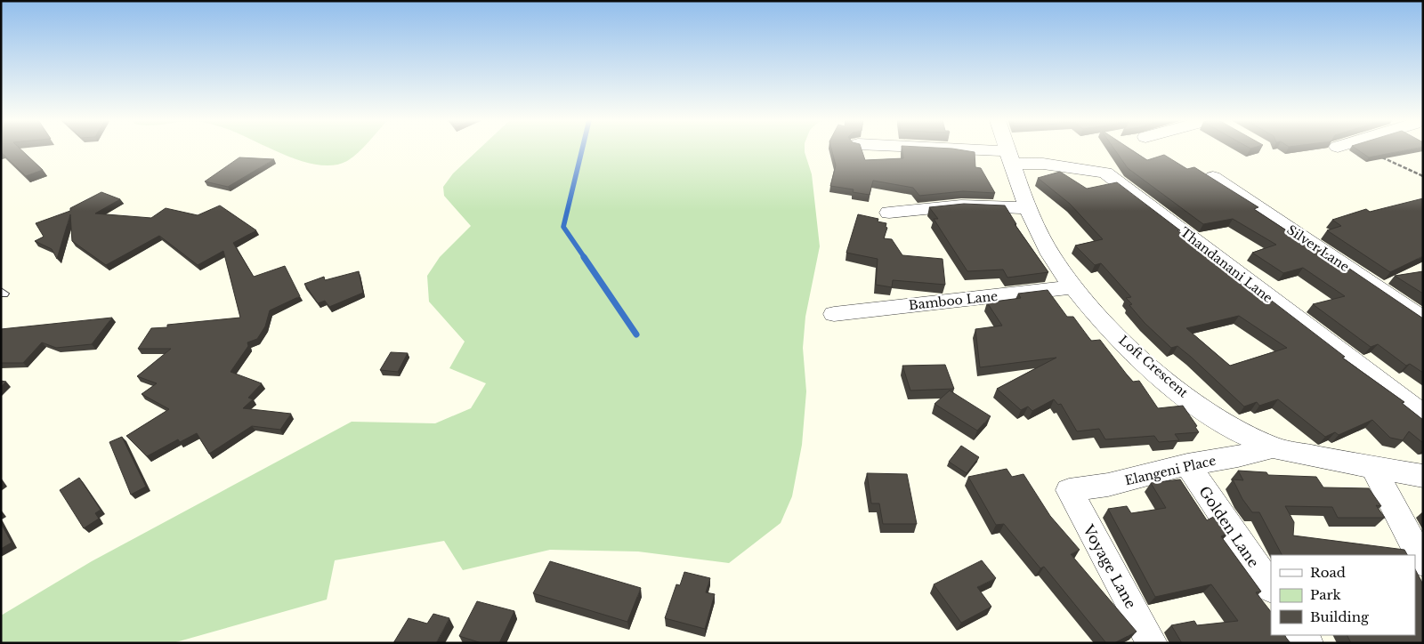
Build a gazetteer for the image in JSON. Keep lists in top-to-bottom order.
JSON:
{
  "streets": {
    "street": [
      "Silver Lane",
      "Thandanani Lane",
      "Bamboo Lane",
      "Loft Crescent",
      "Elangeni Place",
      "Golden Lane",
      "Voyage Lane"
    ]
  },
  "crossings": [
    ["Thandanani Lane", "Loft Crescent"],
    ["Bamboo Lane", "Loft Crescent"],
    ["Loft Crescent", "Elangeni Place"],
    ["Elangeni Place", "Golden Lane"],
    ["Elangeni Place", "Voyage Lane"]
  ],
  "legend": ["Road", "Park", "Building"]
}
